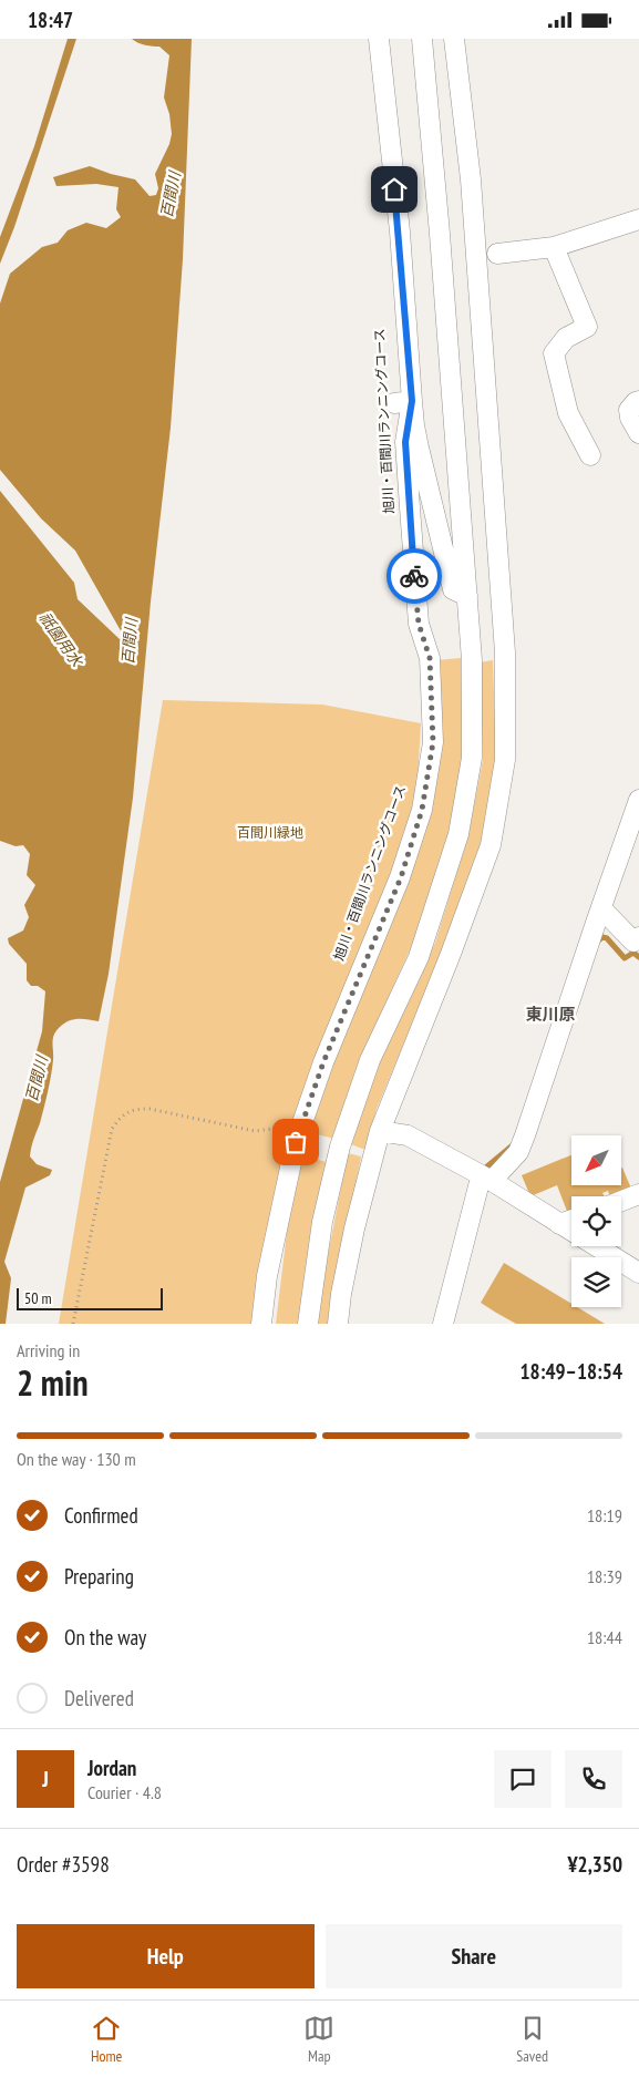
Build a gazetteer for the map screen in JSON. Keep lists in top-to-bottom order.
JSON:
{
  "districts": ["東川原"],
  "water": ["百間川", "祇園用水"],
  "parks": ["百間川緑地"],
  "scale_bar": "50 m",
  "north": "bottom left",
  "page": {
    "status": "18:47",
    "scale": "50 m",
    "heading": ["2 min", "Arriving in", "18:49–18:54"],
    "panel": [
      "Jordan",
      "Courier · 4.8",
      "Order #3598",
      "¥2,350"
    ],
    "bar": "On the way · 130 m",
    "list": [
      ["Confirmed", "18:19"],
      ["Preparing", "18:39"],
      ["On the way", "18:44"],
      "Delivered"
    ],
    "round": "J",
    "buttons": ["Help", "Share"],
    "tabs": ["Home", "Map", "Saved"]
  }
}
